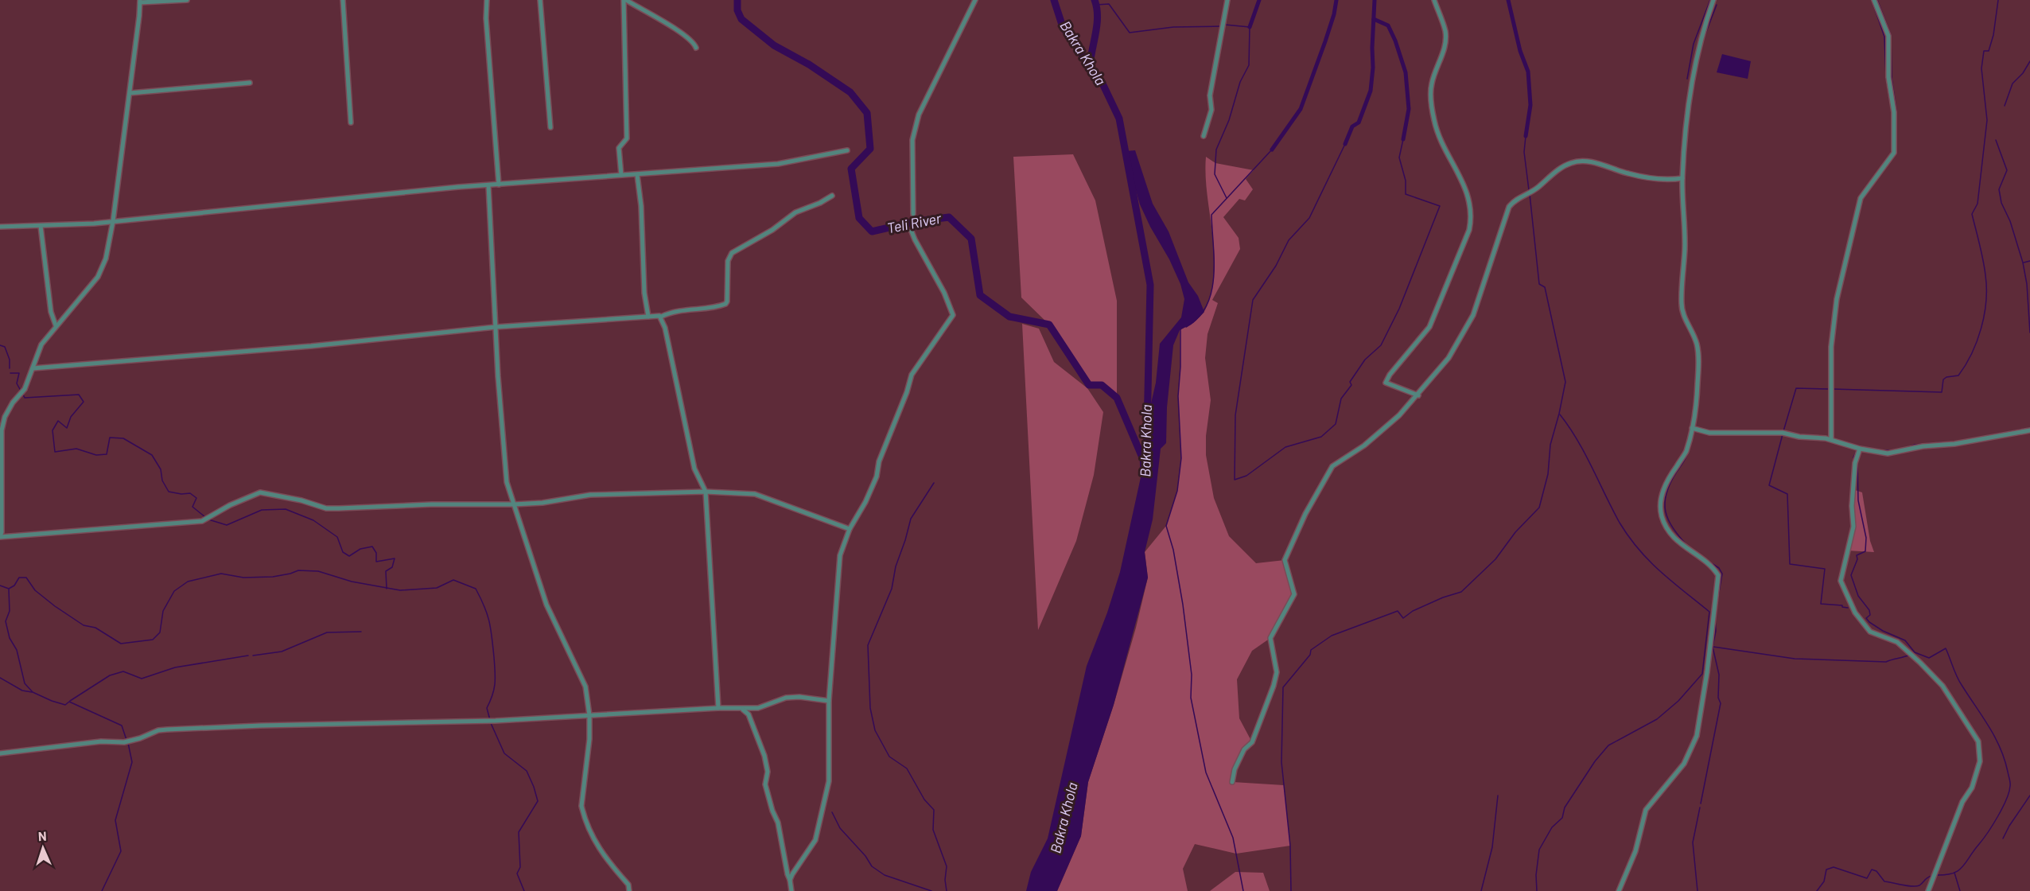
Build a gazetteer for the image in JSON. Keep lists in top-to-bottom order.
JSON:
{
  "water": ["Bakra Khola", "Teli River"],
  "north": "top"
}
